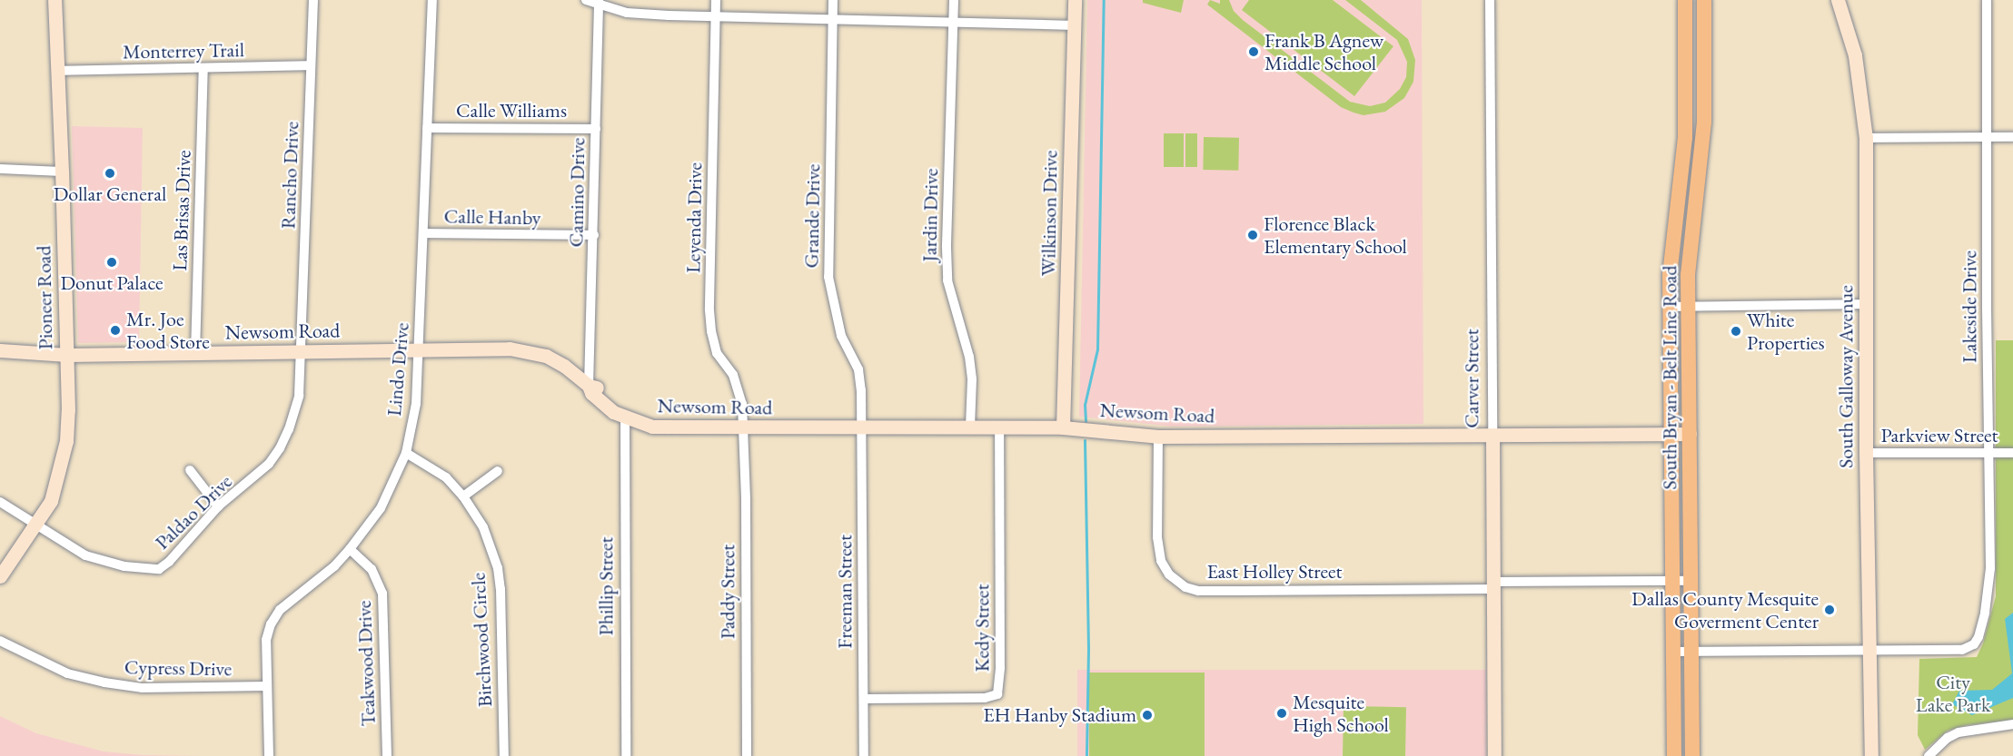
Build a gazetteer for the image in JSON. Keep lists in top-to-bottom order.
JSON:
{
  "streets": {
    "main road": ["South Bryan - Belt Line Road"],
    "street": [
      "Monterrey Trail",
      "Calle Williams",
      "Rancho Drive",
      "Camino Drive",
      "Las Brisas Drive",
      "Wilkinson Drive",
      "Jardin Drive",
      "Grande Drive",
      "Calle Hanby",
      "Leyenda Drive",
      "Pioneer Road",
      "Lakeside Drive",
      "Newsom Road",
      "Lindo Drive",
      "South Galloway Avenue",
      "Carver Street",
      "Parkview Street",
      "Paldao Drive",
      "East Holley Street",
      "Phillip Street",
      "Paddy Street",
      "Freeman Street",
      "Kedy Street",
      "Birchwood Circle",
      "Teakwood Drive",
      "Cypress Drive"
    ]
  },
  "crossings": [
    ["Monterrey Trail", "Rancho Drive"],
    ["Monterrey Trail", "Las Brisas Drive"],
    ["Monterrey Trail", "Pioneer Road"],
    ["Calle Williams", "Camino Drive"],
    ["Calle Williams", "Lindo Drive"],
    ["Rancho Drive", "Newsom Road"],
    ["Rancho Drive", "Paldao Drive"],
    ["Camino Drive", "Calle Hanby"],
    ["Camino Drive", "Newsom Road"],
    ["Las Brisas Drive", "Newsom Road"],
    ["Wilkinson Drive", "Newsom Road"],
    ["Jardin Drive", "Newsom Road"],
    ["Grande Drive", "Newsom Road"],
    ["Grande Drive", "Freeman Street"],
    ["Calle Hanby", "Lindo Drive"],
    ["Leyenda Drive", "Newsom Road"],
    ["Leyenda Drive", "Paddy Street"],
    ["Pioneer Road", "Newsom Road"],
    ["Pioneer Road", "Paldao Drive"],
    ["Lakeside Drive", "South Galloway Avenue"],
    ["Lakeside Drive", "Parkview Street"],
    ["Newsom Road", "Lindo Drive"],
    ["Newsom Road", "South Bryan - Belt Line Road"],
    ["Newsom Road", "Carver Street"],
    ["Newsom Road", "Paldao Drive"],
    ["Newsom Road", "East Holley Street"],
    ["Newsom Road", "Phillip Street"],
    ["Newsom Road", "Paddy Street"],
    ["Newsom Road", "Freeman Street"],
    ["Newsom Road", "Kedy Street"],
    ["Lindo Drive", "Birchwood Circle"],
    ["Lindo Drive", "Teakwood Drive"],
    ["Lindo Drive", "Cypress Drive"],
    ["South Galloway Avenue", "Parkview Street"],
    ["South Bryan - Belt Line Road", "East Holley Street"],
    ["Carver Street", "East Holley Street"],
    ["Freeman Street", "Kedy Street"]
  ],
  "parks": ["City Lake Park"],
  "places": [
    "Frank B Agnew Middle School",
    "Dollar General",
    "Florence Black Elementary School",
    "Donut Palace",
    "Mr. Joe Food Store",
    "White Properties",
    "Dallas County Mesquite Goverment Center",
    "Mesquite High School",
    "EH Hanby Stadium"
  ]
}
